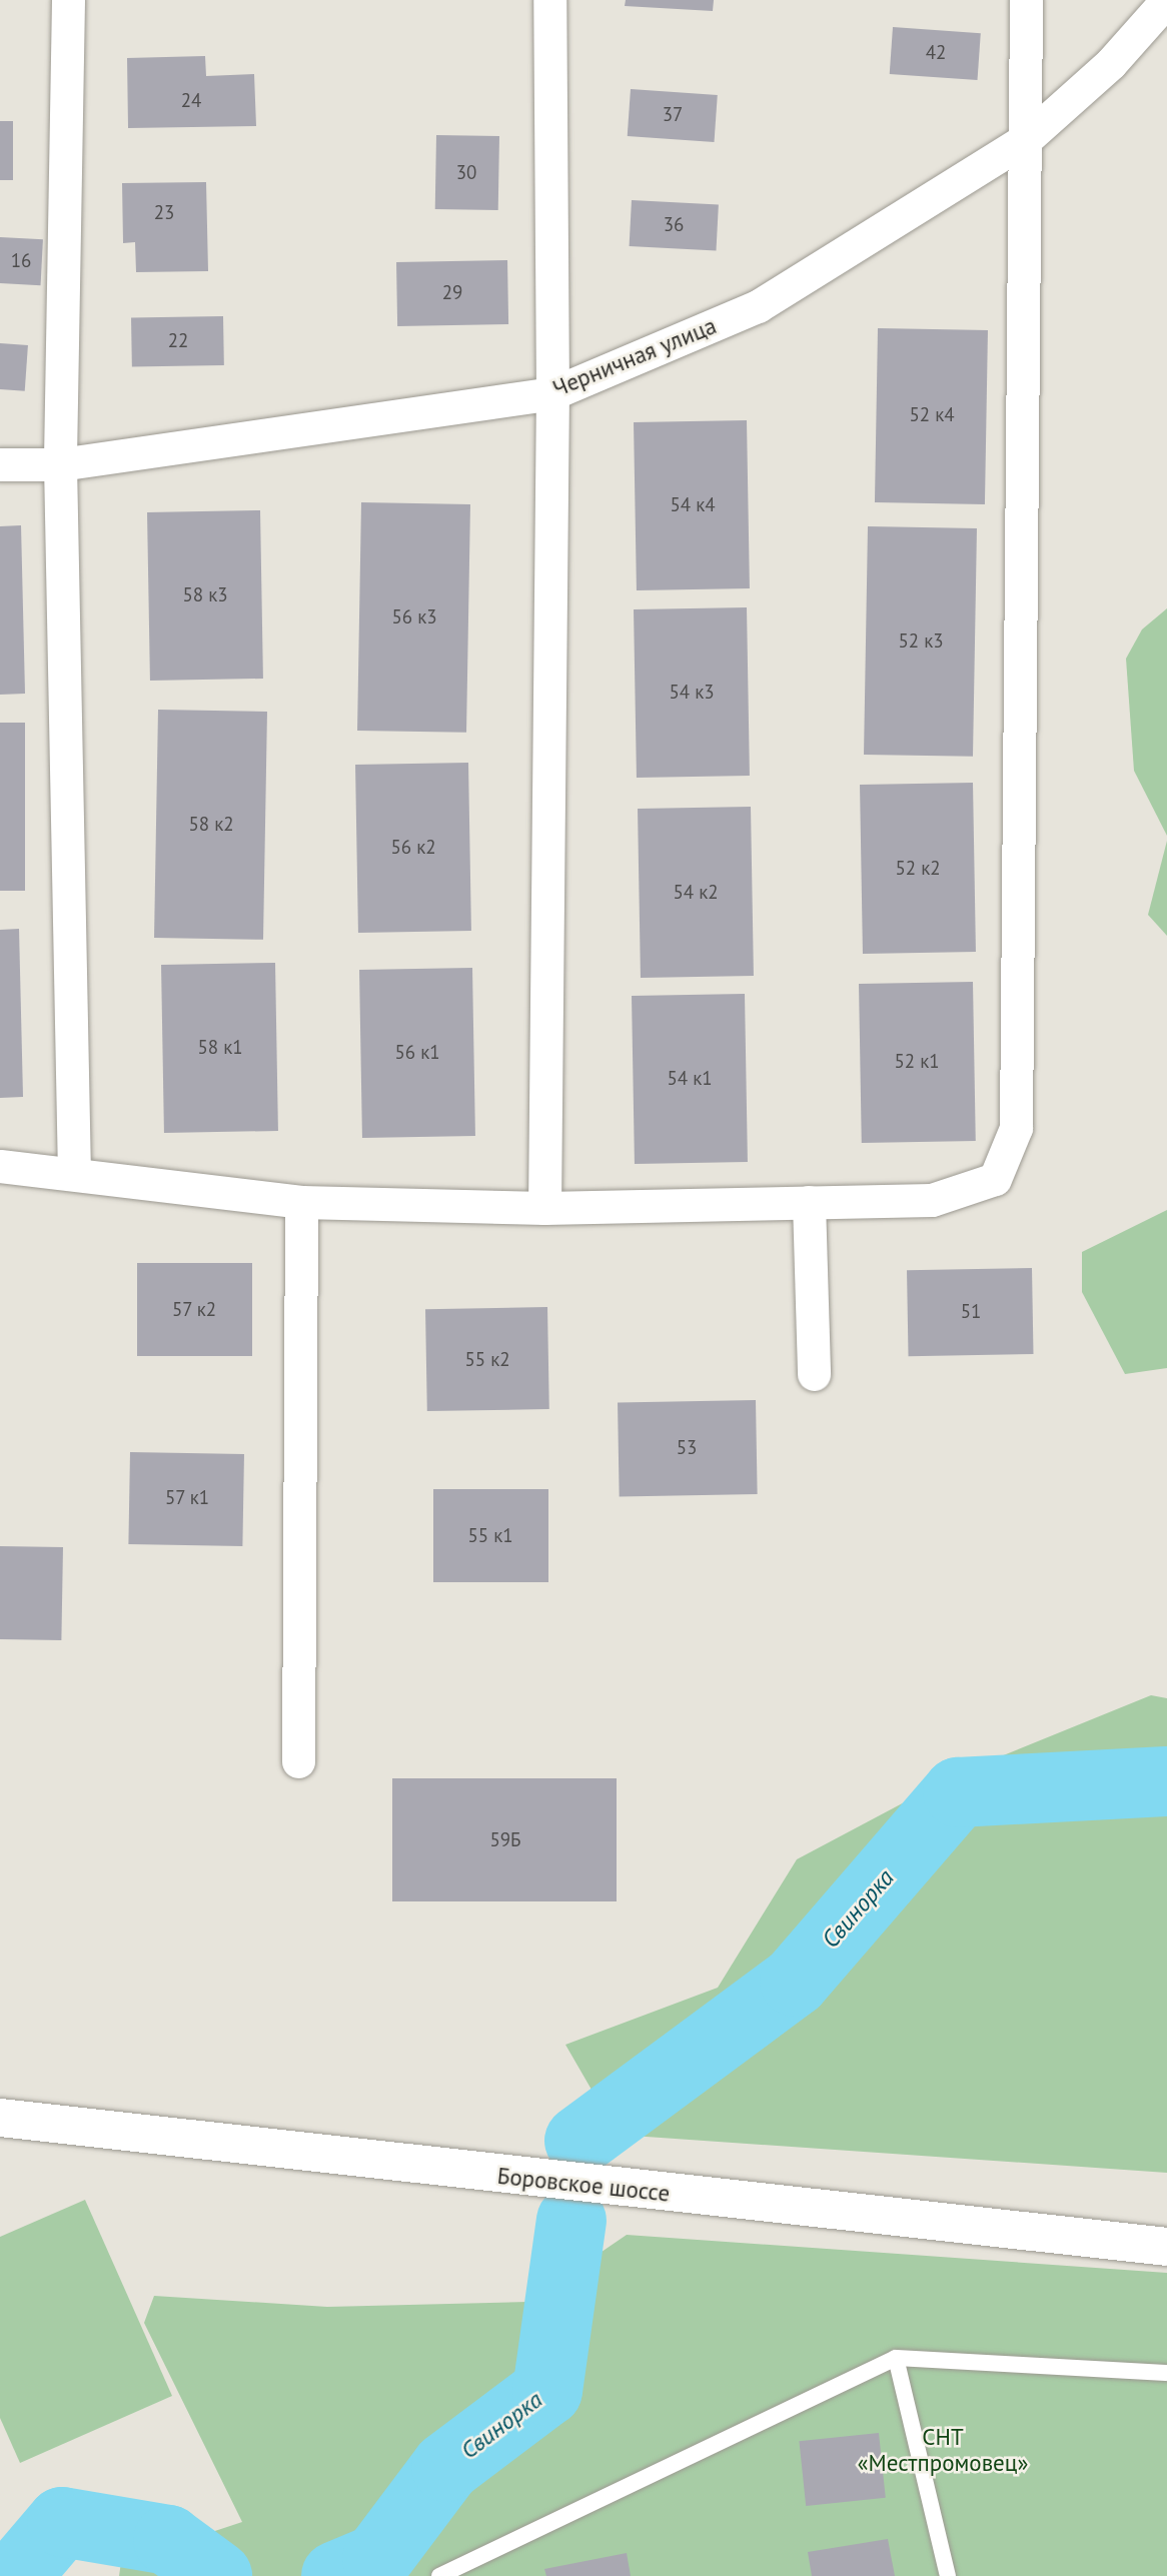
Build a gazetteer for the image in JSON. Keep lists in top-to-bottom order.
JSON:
{
  "streets": {
    "main road": ["Боровское шоссе"],
    "street": ["Черничная улица"]
  },
  "water": ["Свинорка"],
  "parks": ["СНТ «Местпромовец»"],
  "house_numbers": [
    "42",
    "24",
    "37",
    "30",
    "23",
    "36",
    "16",
    "29",
    "22",
    "52 к4",
    "54 к4",
    "58 к3",
    "56 к3",
    "52 к3",
    "54 к3",
    "58 к2",
    "56 к2",
    "52 к2",
    "54 к2",
    "58 к1",
    "56 к1",
    "52 к1",
    "54 к1",
    "57 к2",
    "51",
    "55 к2",
    "53",
    "57 к1",
    "55 к1",
    "59Б"
  ]
}
